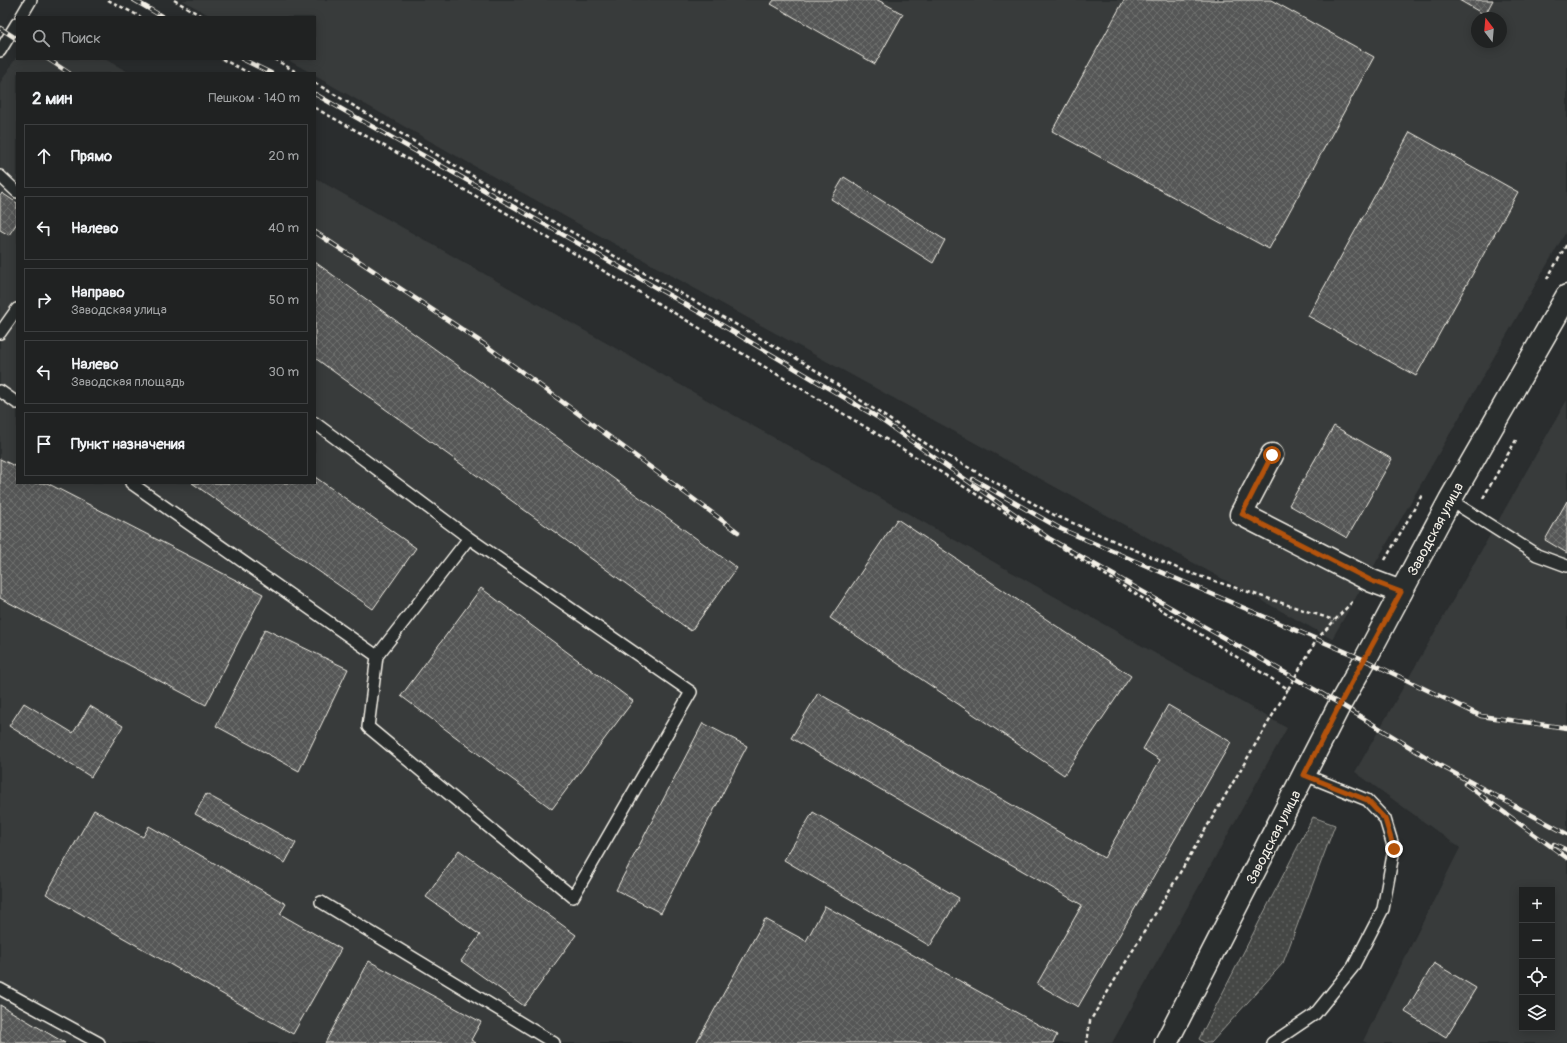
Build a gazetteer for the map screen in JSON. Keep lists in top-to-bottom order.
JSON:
{
  "streets": {
    "main road": ["Заводская улица"]
  },
  "north": "top",
  "page": {
    "search": "Поиск",
    "heading": ["2 мин", "Пешком · 140 m"],
    "list": [
      ["Прямо", "20 m"],
      ["Налево", "40 m"],
      ["Направо", "Заводская улица", "50 m"],
      ["Налево", "Заводская площадь", "30 m"],
      "Пункт назначения"
    ],
    "map_buttons": ["+", "−"]
  }
}
